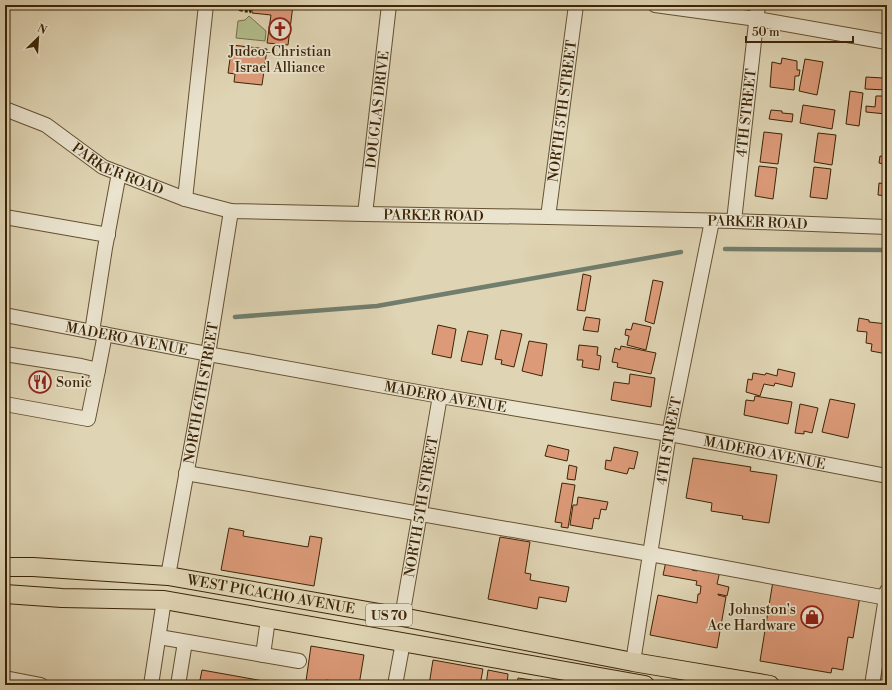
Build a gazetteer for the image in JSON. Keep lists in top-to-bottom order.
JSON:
{
  "streets": {
    "main road": ["WEST PICACHO AVENUE", "US 70"],
    "street": [
      "DOUGLAS DRIVE",
      "NORTH 5TH STREET",
      "4TH STREET",
      "PARKER ROAD",
      "MADERO AVENUE",
      "NORTH 6TH STREET"
    ]
  },
  "crossings": [
    ["DOUGLAS DRIVE", "PARKER ROAD"],
    ["NORTH 5TH STREET", "PARKER ROAD"],
    ["NORTH 5TH STREET", "MADERO AVENUE"],
    ["NORTH 5TH STREET", "WEST PICACHO AVENUE"],
    ["4TH STREET", "PARKER ROAD"],
    ["4TH STREET", "MADERO AVENUE"],
    ["4TH STREET", "WEST PICACHO AVENUE"],
    ["PARKER ROAD", "NORTH 6TH STREET"],
    ["MADERO AVENUE", "NORTH 6TH STREET"],
    ["NORTH 6TH STREET", "WEST PICACHO AVENUE"]
  ],
  "places": {
    "church": ["Judeo-Christian Israel Alliance"],
    "restaurant": ["Sonic"],
    "shop": ["Johnston's Ace Hardware"]
  },
  "scale_bar": "50 m",
  "north": "top right"
}
